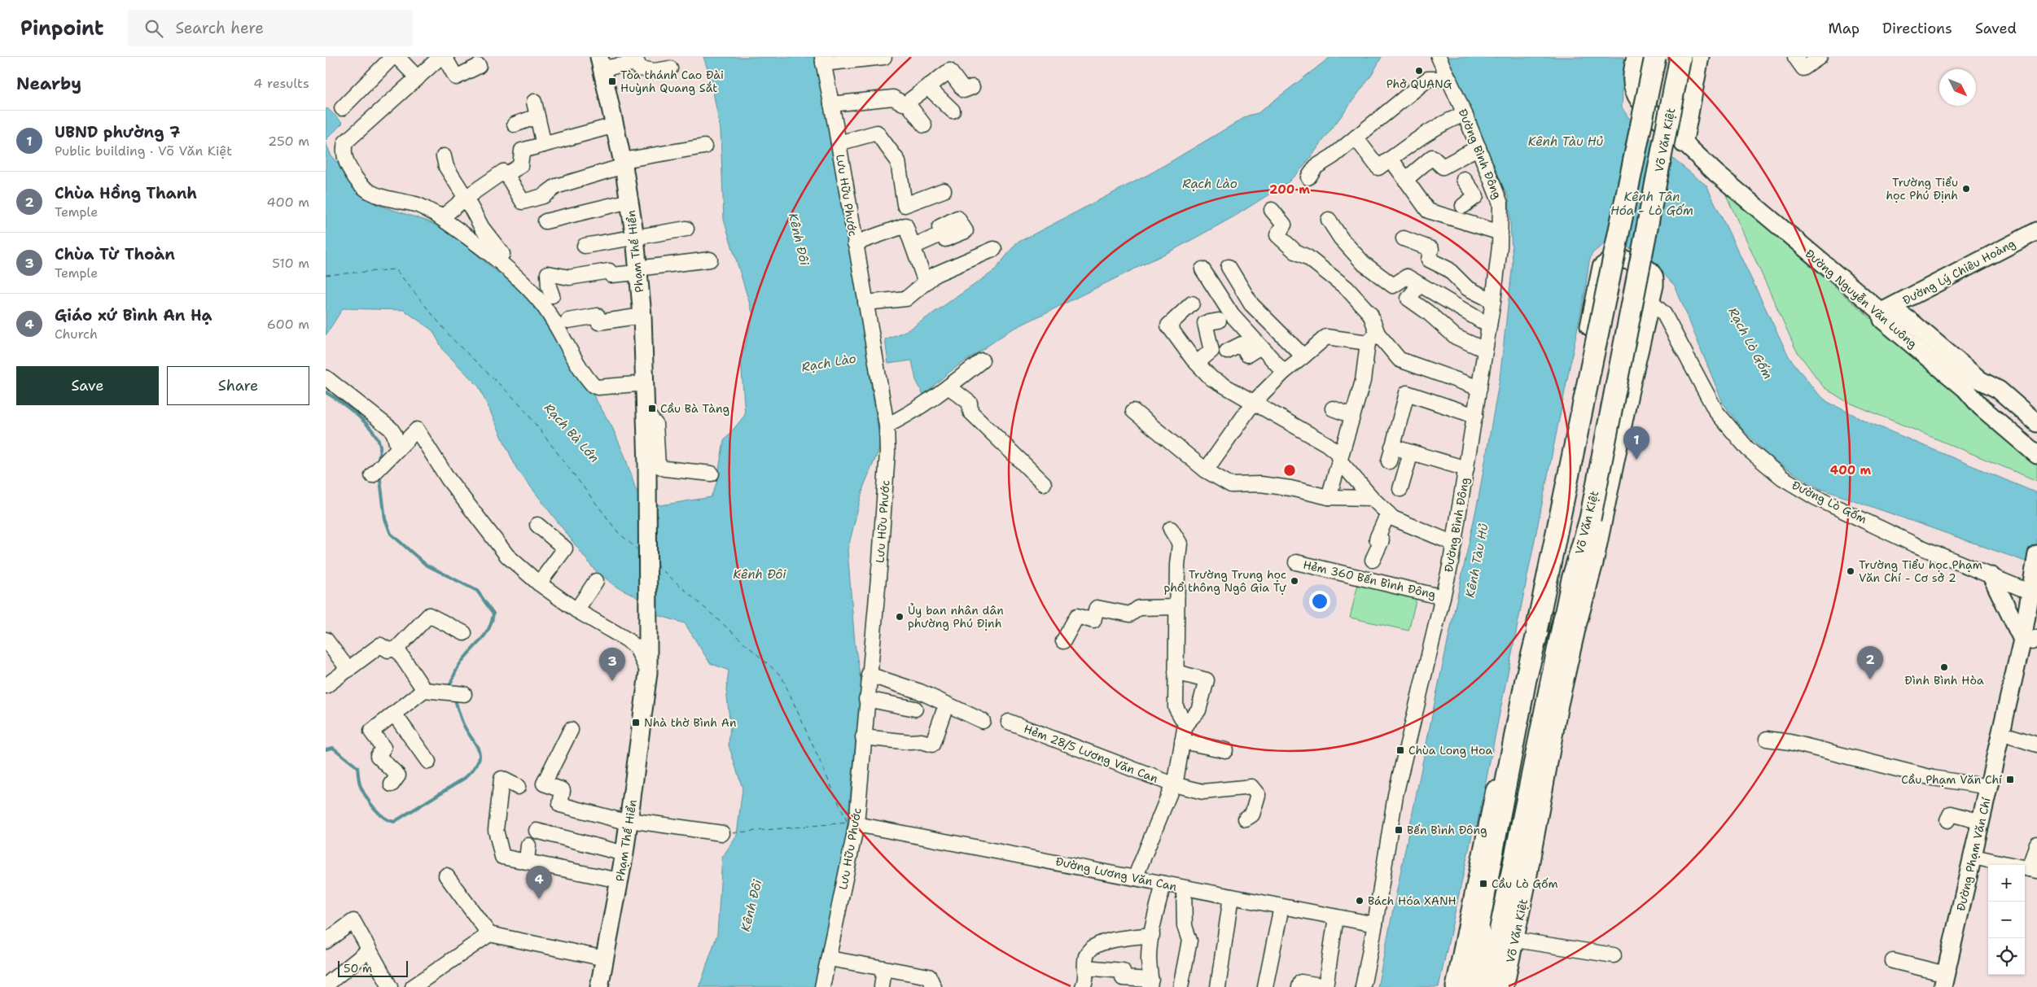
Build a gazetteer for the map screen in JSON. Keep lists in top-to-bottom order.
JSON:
{
  "streets": {
    "highway": ["Võ Văn Kiệt"],
    "main road": [
      "Phạm Thế Hiển",
      "Đường Lý Chiêu Hoàng",
      "Đường Nguyễn Văn Luông",
      "Đường Phạm Văn Chí"
    ],
    "street": [
      "Đường Bình Đông",
      "Lưu Hữu Phước",
      "Đường Lò Gốm",
      "Hẻm 360 Bến Bình Đông",
      "Hẻm 28/5 Lương Văn Can",
      "Đường Lương Văn Can"
    ]
  },
  "crossings": [
    ["Võ Văn Kiệt", "Đường Nguyễn Văn Luông"],
    ["Võ Văn Kiệt", "Đường Lò Gốm"],
    ["Đường Bình Đông", "Hẻm 360 Bến Bình Đông"],
    ["Đường Bình Đông", "Đường Lương Văn Can"],
    ["Lưu Hữu Phước", "Đường Lương Văn Can"],
    ["Đường Lý Chiêu Hoàng", "Đường Nguyễn Văn Luông"],
    ["Đường Lò Gốm", "Đường Phạm Văn Chí"]
  ],
  "water": [
    "Kênh Tàu Hủ",
    "Rạch Lào",
    "Kênh Tân Hóa - Lò Gốm",
    "Kênh Đôi",
    "Rạch Lò Gốm",
    "Rạch Bà Lớn"
  ],
  "places": {
    "other": [
      "Phở QUANG",
      "Trường Tiểu học Phú Định",
      "Trường Tiểu học Phạm Văn Chí - Cơ sở 2",
      "Trường Trung học phổ thông Ngô Gia Tự",
      "Ủy ban nhân dân phường Phú Định",
      "Đình Bình Hòa",
      "Bách Hóa XANH"
    ],
    "transit": [
      "Tòa thánh Cao Đài Huỳnh Quang Sắt",
      "Cầu Bà Tàng",
      "Nhà thờ Bình An",
      "Chùa Long Hoa",
      "Cầu Phạm Văn Chí",
      "Bến Bình Đông",
      "Cầu Lò Gốm"
    ]
  },
  "scale_bar": "50 m",
  "north": "bottom right",
  "page": {
    "header": "Pinpoint",
    "search": "Search here",
    "nav": ["Map", "Directions", "Saved"],
    "heading": ["Nearby", "4 results"],
    "list": [
      {
        "mark": "1",
        "name": "UBND phường 7",
        "note": "Public building · Võ Văn Kiệt",
        "value": "250 m"
      },
      {
        "mark": "2",
        "name": "Chùa Hồng Thanh",
        "note": "Temple",
        "value": "400 m"
      },
      {
        "mark": "3",
        "name": "Chùa Từ Thoàn",
        "note": "Temple",
        "value": "510 m"
      },
      {
        "mark": "4",
        "name": "Giáo xứ Bình An Hạ",
        "note": "Church",
        "value": "600 m"
      }
    ],
    "buttons": ["Save", "Share"],
    "pins": [
      "1",
      "2",
      "3",
      "4"
    ],
    "map_buttons": ["+", "−"],
    "scale": "50 m"
  },
  "rings": ["200 m", "400 m"]
}
